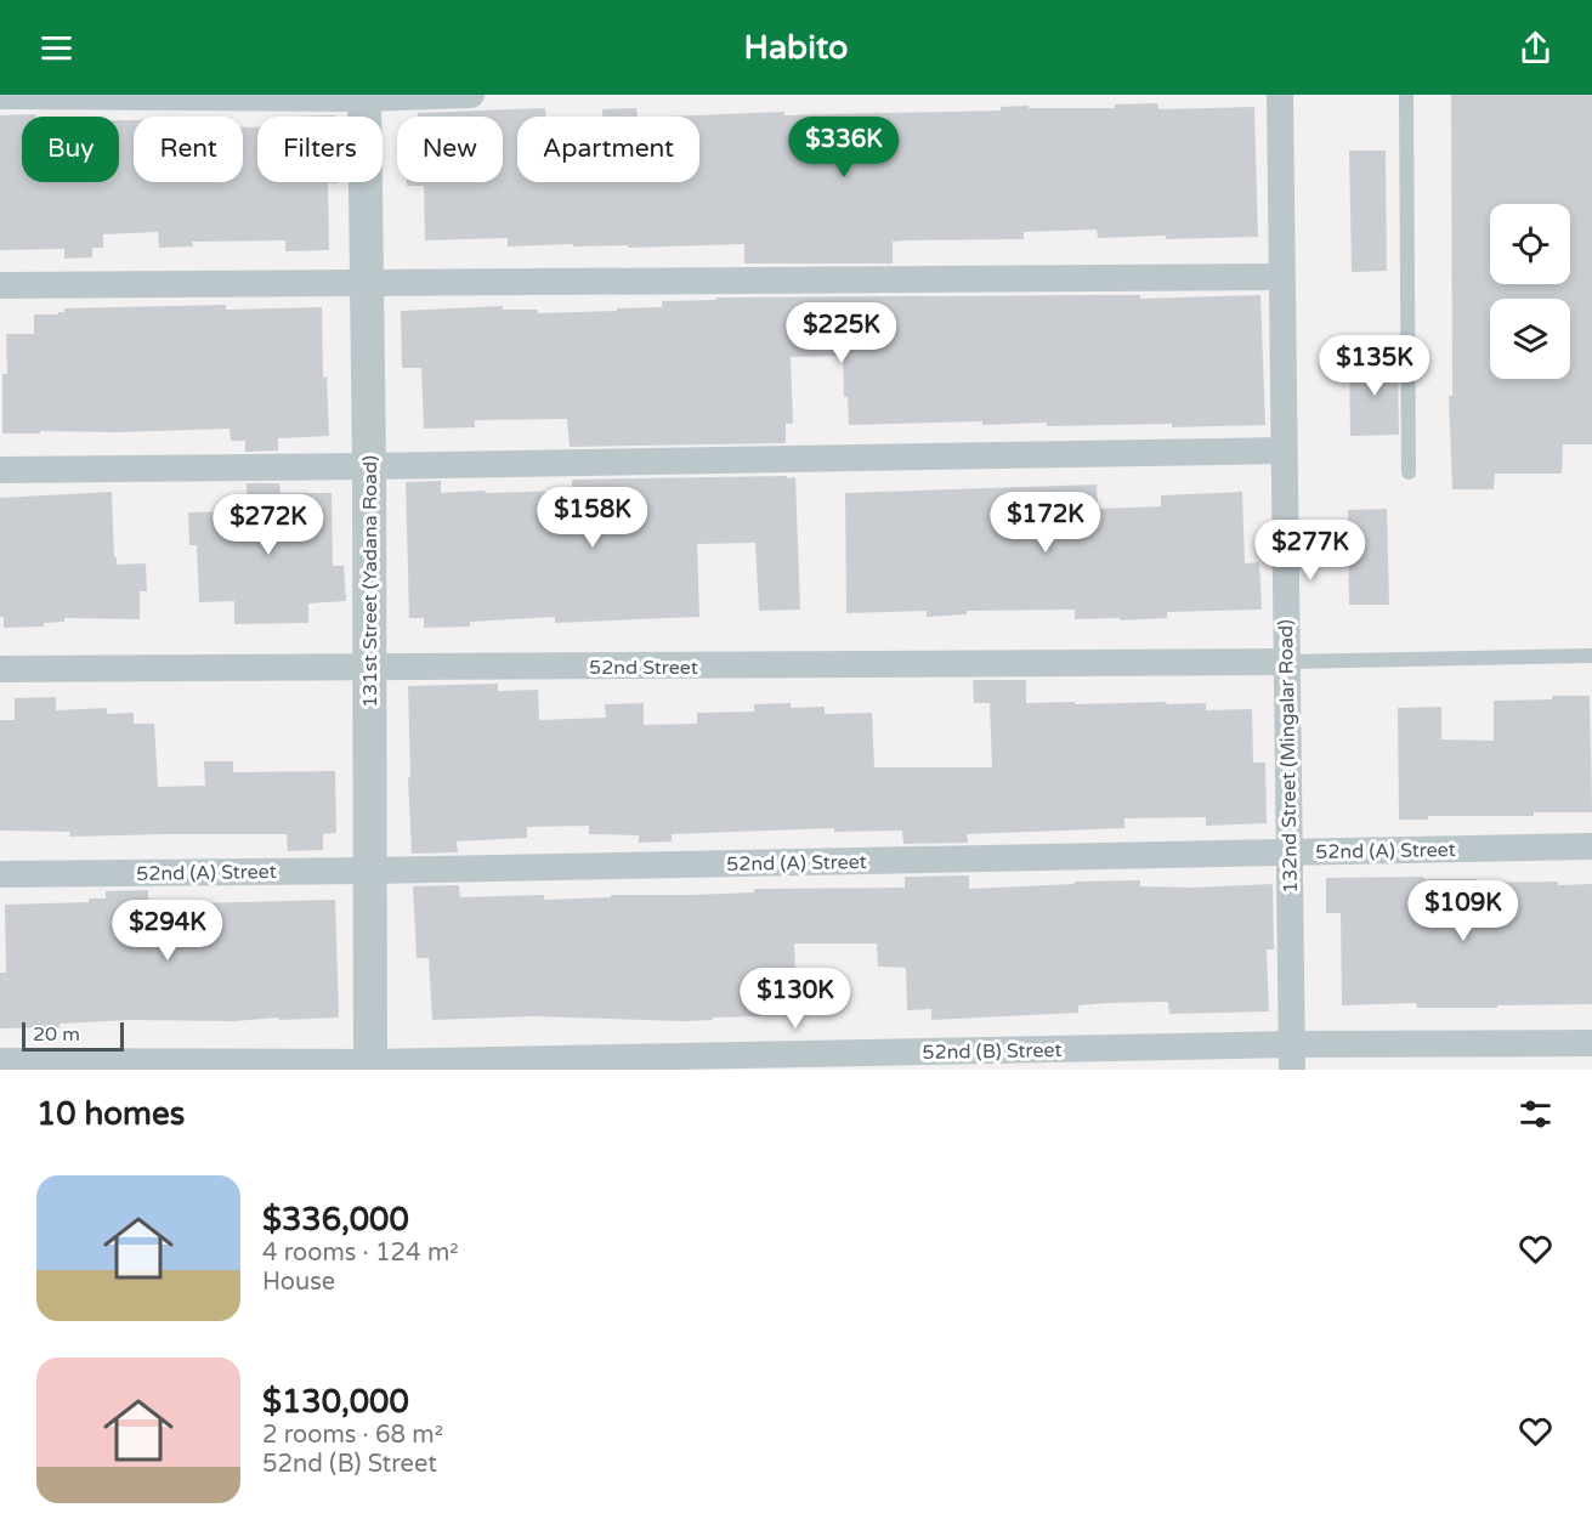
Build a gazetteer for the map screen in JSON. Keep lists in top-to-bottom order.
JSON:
{
  "streets": {
    "street": [
      "131st Street (Yadana Road)",
      "52nd Street",
      "132nd Street (Mingalar Road)",
      "52nd (A) Street",
      "52nd (B) Street"
    ]
  },
  "crossings": [
    ["131st Street (Yadana Road)", "52nd Street"],
    ["131st Street (Yadana Road)", "52nd (A) Street"],
    ["131st Street (Yadana Road)", "52nd (B) Street"],
    ["52nd Street", "132nd Street (Mingalar Road)"],
    ["132nd Street (Mingalar Road)", "52nd (A) Street"],
    ["132nd Street (Mingalar Road)", "52nd (B) Street"]
  ],
  "scale_bar": "20 m",
  "page": {
    "header": "Habito",
    "price": [
      "$336K",
      "$225K",
      "$135K",
      "$158K",
      "$172K",
      "$272K",
      "$277K",
      "$109K",
      "$294K",
      "$130K"
    ],
    "chip": [
      "Buy",
      "Rent",
      "Filters",
      "New",
      "Apartment"
    ],
    "scale": "20 m",
    "heading": "10 homes",
    "list": [
      {
        "name": "$336,000",
        "note": "4 rooms · 124 m² · House"
      },
      {
        "name": "$130,000",
        "note": "2 rooms · 68 m² · 52nd (B) Street"
      }
    ]
  }
}
